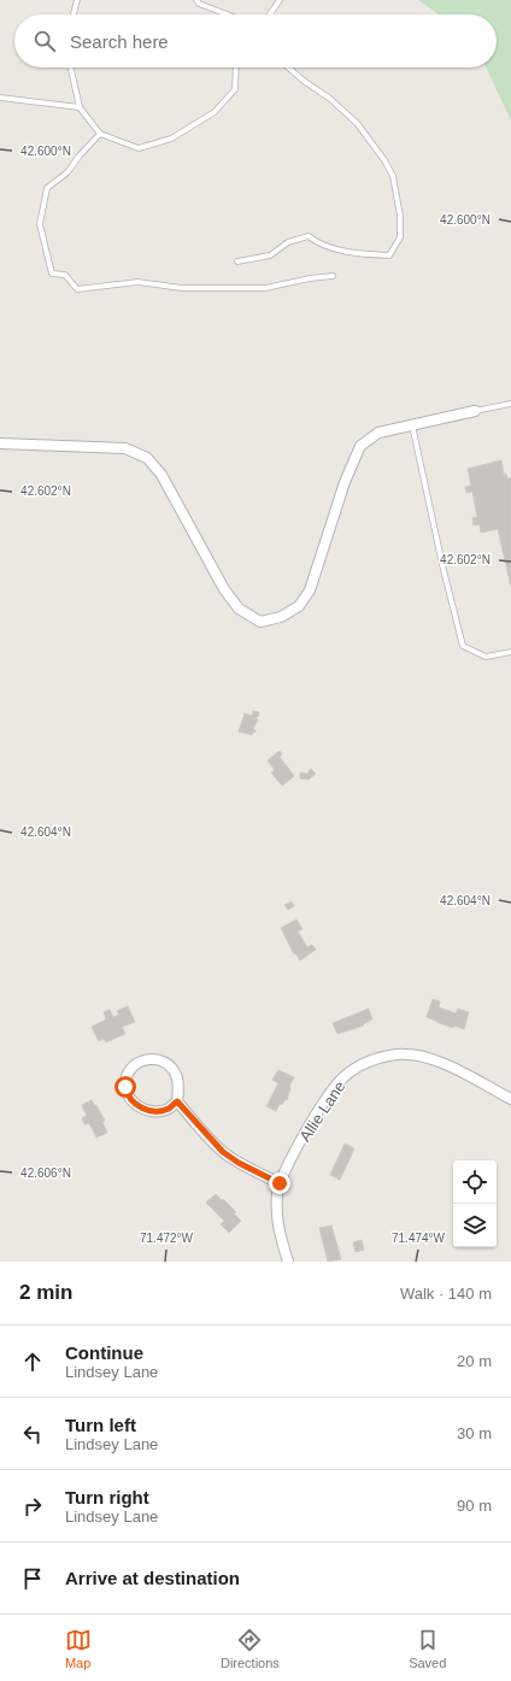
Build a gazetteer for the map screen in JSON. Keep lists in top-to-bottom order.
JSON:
{
  "streets": {
    "street": ["Allie Lane"]
  },
  "page": {
    "search": "Search here",
    "heading": ["2 min", "Walk · 140 m"],
    "list": [
      ["Continue", "Lindsey Lane", "20 m"],
      ["Turn left", "Lindsey Lane", "30 m"],
      ["Turn right", "Lindsey Lane", "90 m"],
      "Arrive at destination"
    ],
    "nav": ["Map", "Directions", "Saved"]
  },
  "coordinates": [
    "42.600°N",
    "42.602°N",
    "42.604°N",
    "42.606°N",
    "71.472°W",
    "71.474°W"
  ]
}
